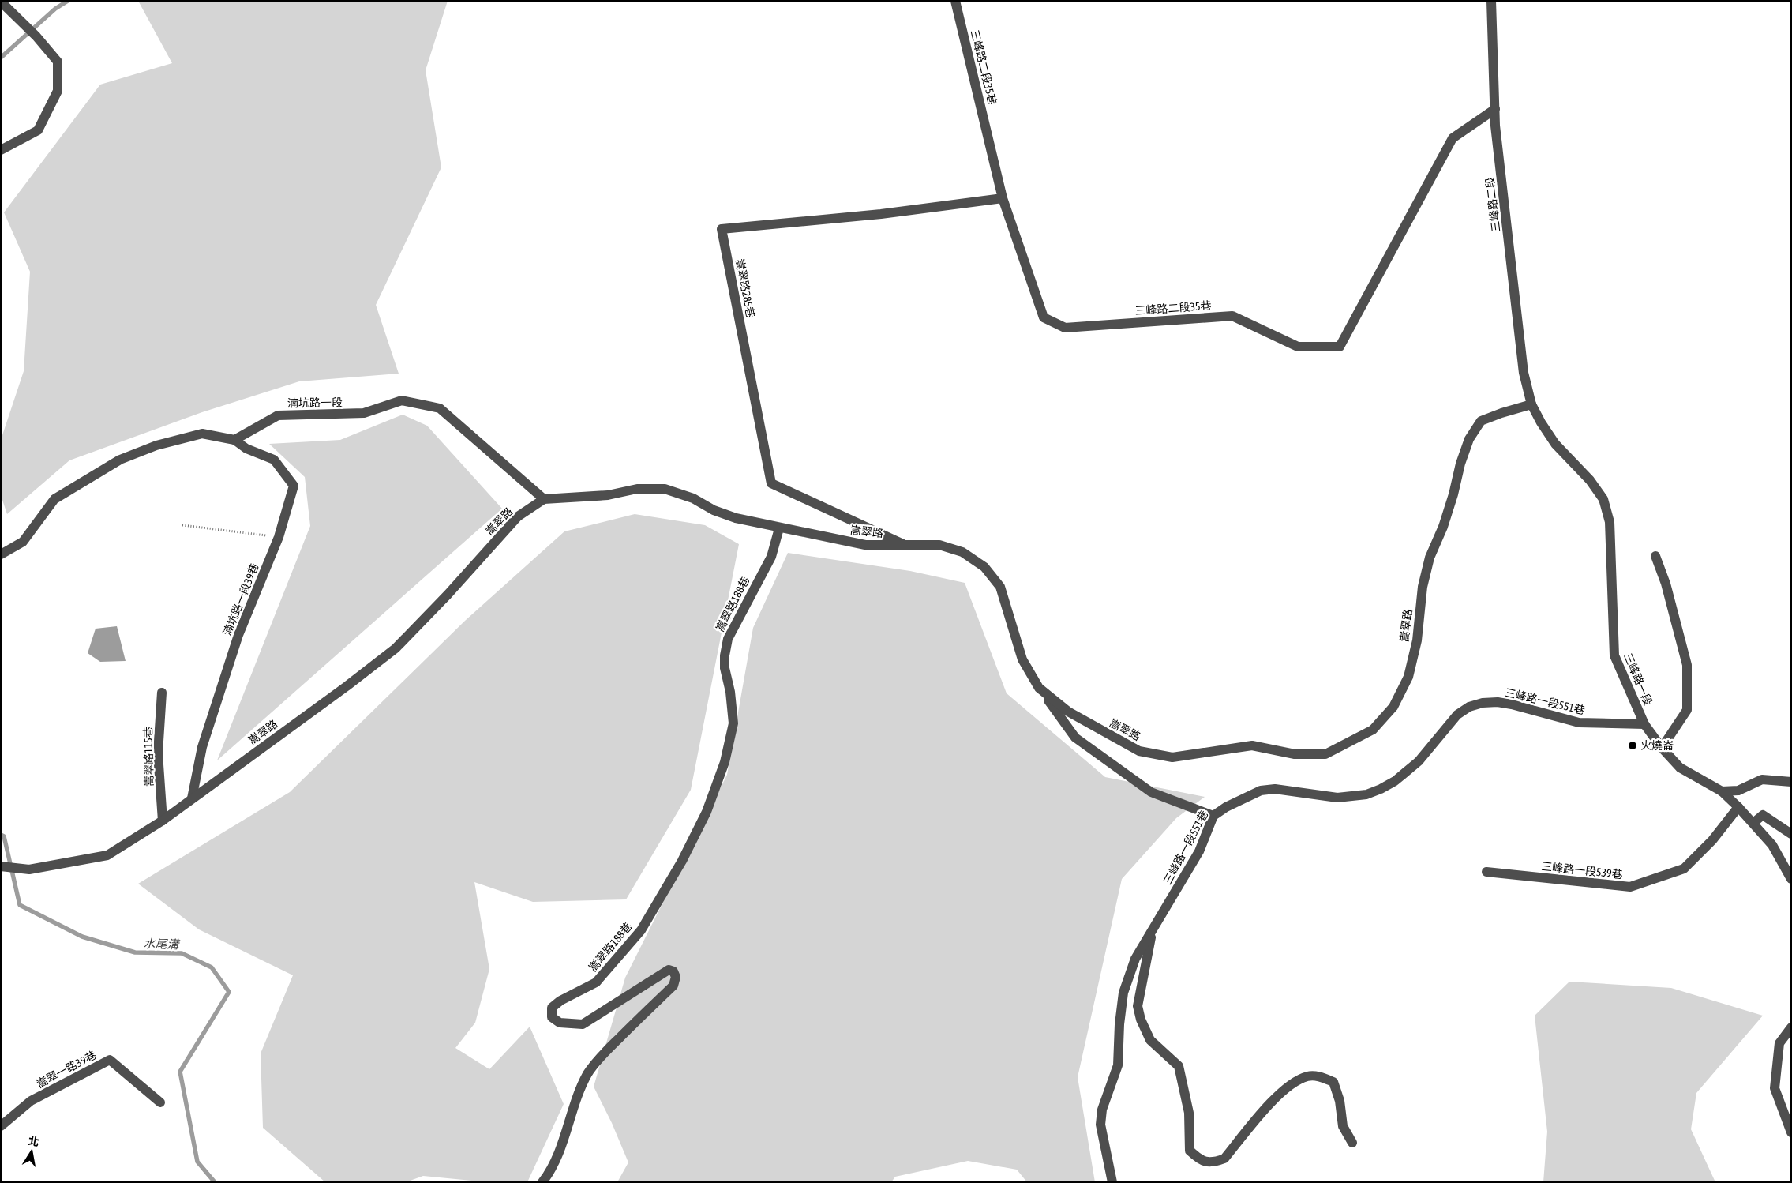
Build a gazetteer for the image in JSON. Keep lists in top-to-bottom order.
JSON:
{
  "streets": {
    "street": [
      "三峰路二段35巷",
      "三峰路二段",
      "嵩翠路285巷",
      "湳坑路一段",
      "嵩翠路",
      "湳坑路一段39巷",
      "嵩翠路188巷",
      "三峰路一段",
      "三峰路一段551巷",
      "嵩翠路115巷",
      "三峰路一段539巷",
      "嵩翠一路39巷"
    ]
  },
  "crossings": [
    ["三峰路二段35巷", "三峰路二段"],
    ["三峰路二段35巷", "嵩翠路285巷"],
    ["三峰路二段", "嵩翠路"],
    ["三峰路二段", "三峰路一段"],
    ["嵩翠路285巷", "嵩翠路"],
    ["湳坑路一段", "嵩翠路"],
    ["湳坑路一段", "湳坑路一段39巷"],
    ["嵩翠路", "湳坑路一段39巷"],
    ["嵩翠路", "嵩翠路188巷"],
    ["嵩翠路", "三峰路一段"],
    ["嵩翠路", "嵩翠路115巷"],
    ["三峰路一段", "三峰路一段551巷"],
    ["三峰路一段", "三峰路一段539巷"]
  ],
  "water": ["水尾溝"],
  "places": {
    "transit": ["火燒崙"]
  },
  "north": "top"
}
